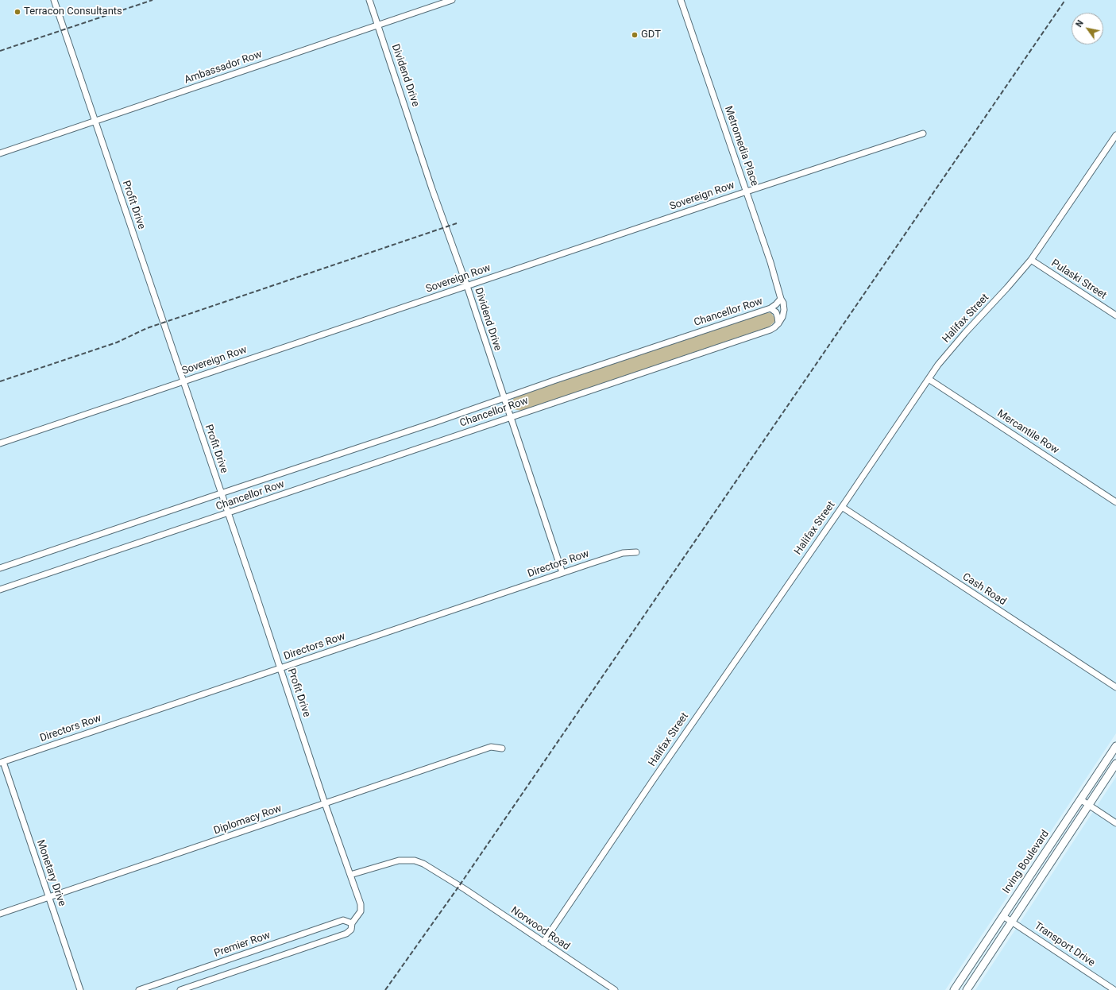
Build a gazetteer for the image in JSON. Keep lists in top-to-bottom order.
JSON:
{
  "streets": {
    "main road": ["Irving Boulevard"],
    "street": [
      "Ambassador Row",
      "Dividend Drive",
      "Metromedia Place",
      "Sovereign Row",
      "Profit Drive",
      "Pulaski Street",
      "Chancellor Row",
      "Halifax Street",
      "Mercantile Row",
      "Directors Row",
      "Cash Road",
      "Diplomacy Row",
      "Monetary Drive",
      "Norwood Road",
      "Premier Row",
      "Transport Drive"
    ]
  },
  "crossings": [
    ["Ambassador Row", "Dividend Drive"],
    ["Ambassador Row", "Profit Drive"],
    ["Dividend Drive", "Sovereign Row"],
    ["Dividend Drive", "Chancellor Row"],
    ["Dividend Drive", "Directors Row"],
    ["Metromedia Place", "Sovereign Row"],
    ["Metromedia Place", "Chancellor Row"],
    ["Sovereign Row", "Profit Drive"],
    ["Profit Drive", "Chancellor Row"],
    ["Profit Drive", "Directors Row"],
    ["Profit Drive", "Diplomacy Row"],
    ["Profit Drive", "Norwood Road"],
    ["Profit Drive", "Premier Row"],
    ["Pulaski Street", "Halifax Street"],
    ["Halifax Street", "Mercantile Row"],
    ["Halifax Street", "Cash Road"],
    ["Halifax Street", "Norwood Road"],
    ["Directors Row", "Monetary Drive"],
    ["Diplomacy Row", "Monetary Drive"],
    ["Irving Boulevard", "Transport Drive"]
  ],
  "places": ["Terracon Consultants", "GDT"],
  "north": "top left"
}
